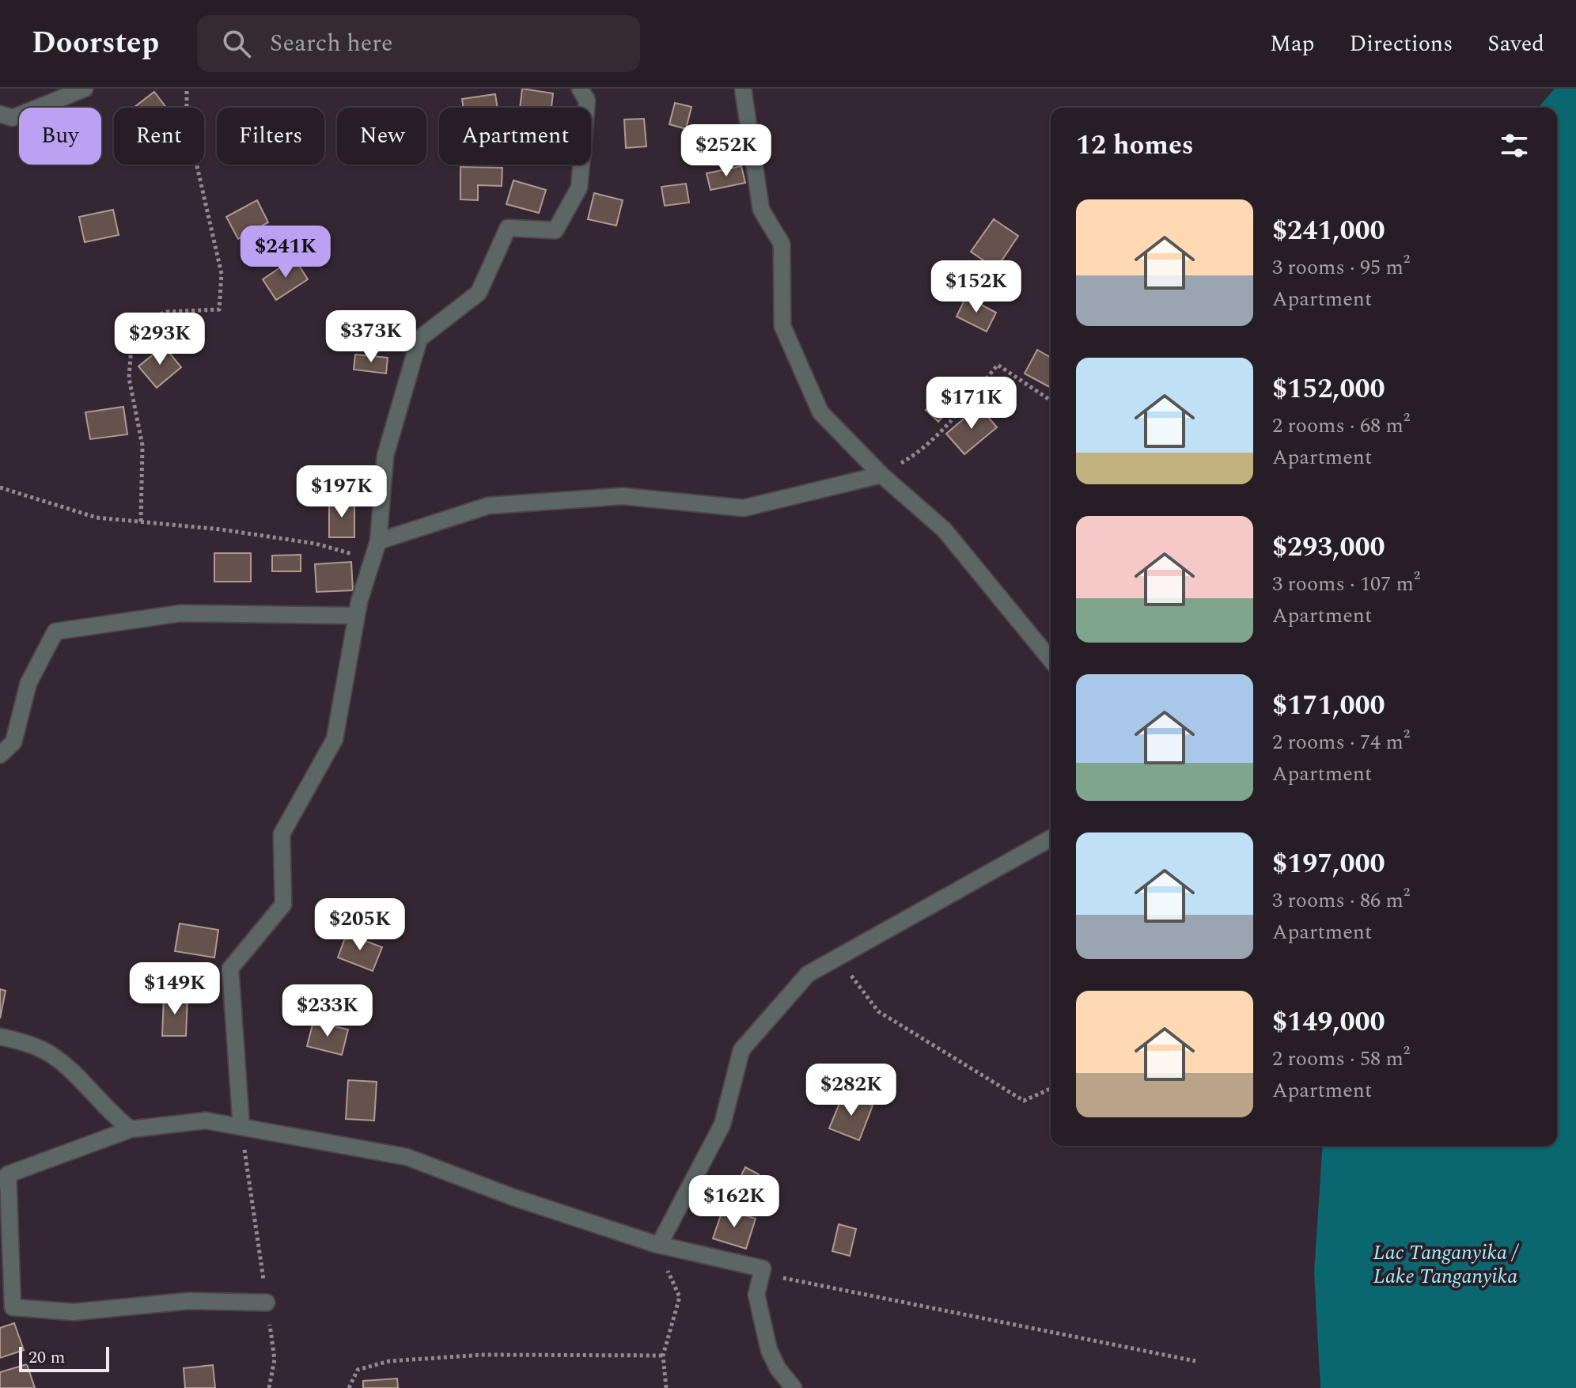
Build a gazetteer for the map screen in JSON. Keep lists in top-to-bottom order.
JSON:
{
  "water": ["Lac Tanganyika / Lake Tanganyika"],
  "scale_bar": "20 m",
  "page": {
    "header": "Doorstep",
    "search": "Search here",
    "nav": ["Map", "Directions", "Saved"],
    "chip": [
      "Buy",
      "Rent",
      "Filters",
      "New",
      "Apartment"
    ],
    "heading": "12 homes",
    "price": [
      "$252K",
      "$241K",
      "$152K",
      "$373K",
      "$293K",
      "$171K",
      "$197K",
      "$205K",
      "$149K",
      "$233K",
      "$282K",
      "$162K"
    ],
    "list": [
      {
        "name": "$241,000",
        "note": "3 rooms · 95 m² · Apartment"
      },
      {
        "name": "$152,000",
        "note": "2 rooms · 68 m² · Apartment"
      },
      {
        "name": "$293,000",
        "note": "3 rooms · 107 m² · Apartment"
      },
      {
        "name": "$171,000",
        "note": "2 rooms · 74 m² · Apartment"
      },
      {
        "name": "$197,000",
        "note": "3 rooms · 86 m² · Apartment"
      },
      {
        "name": "$149,000",
        "note": "2 rooms · 58 m² · Apartment"
      }
    ],
    "scale": "20 m"
  }
}
